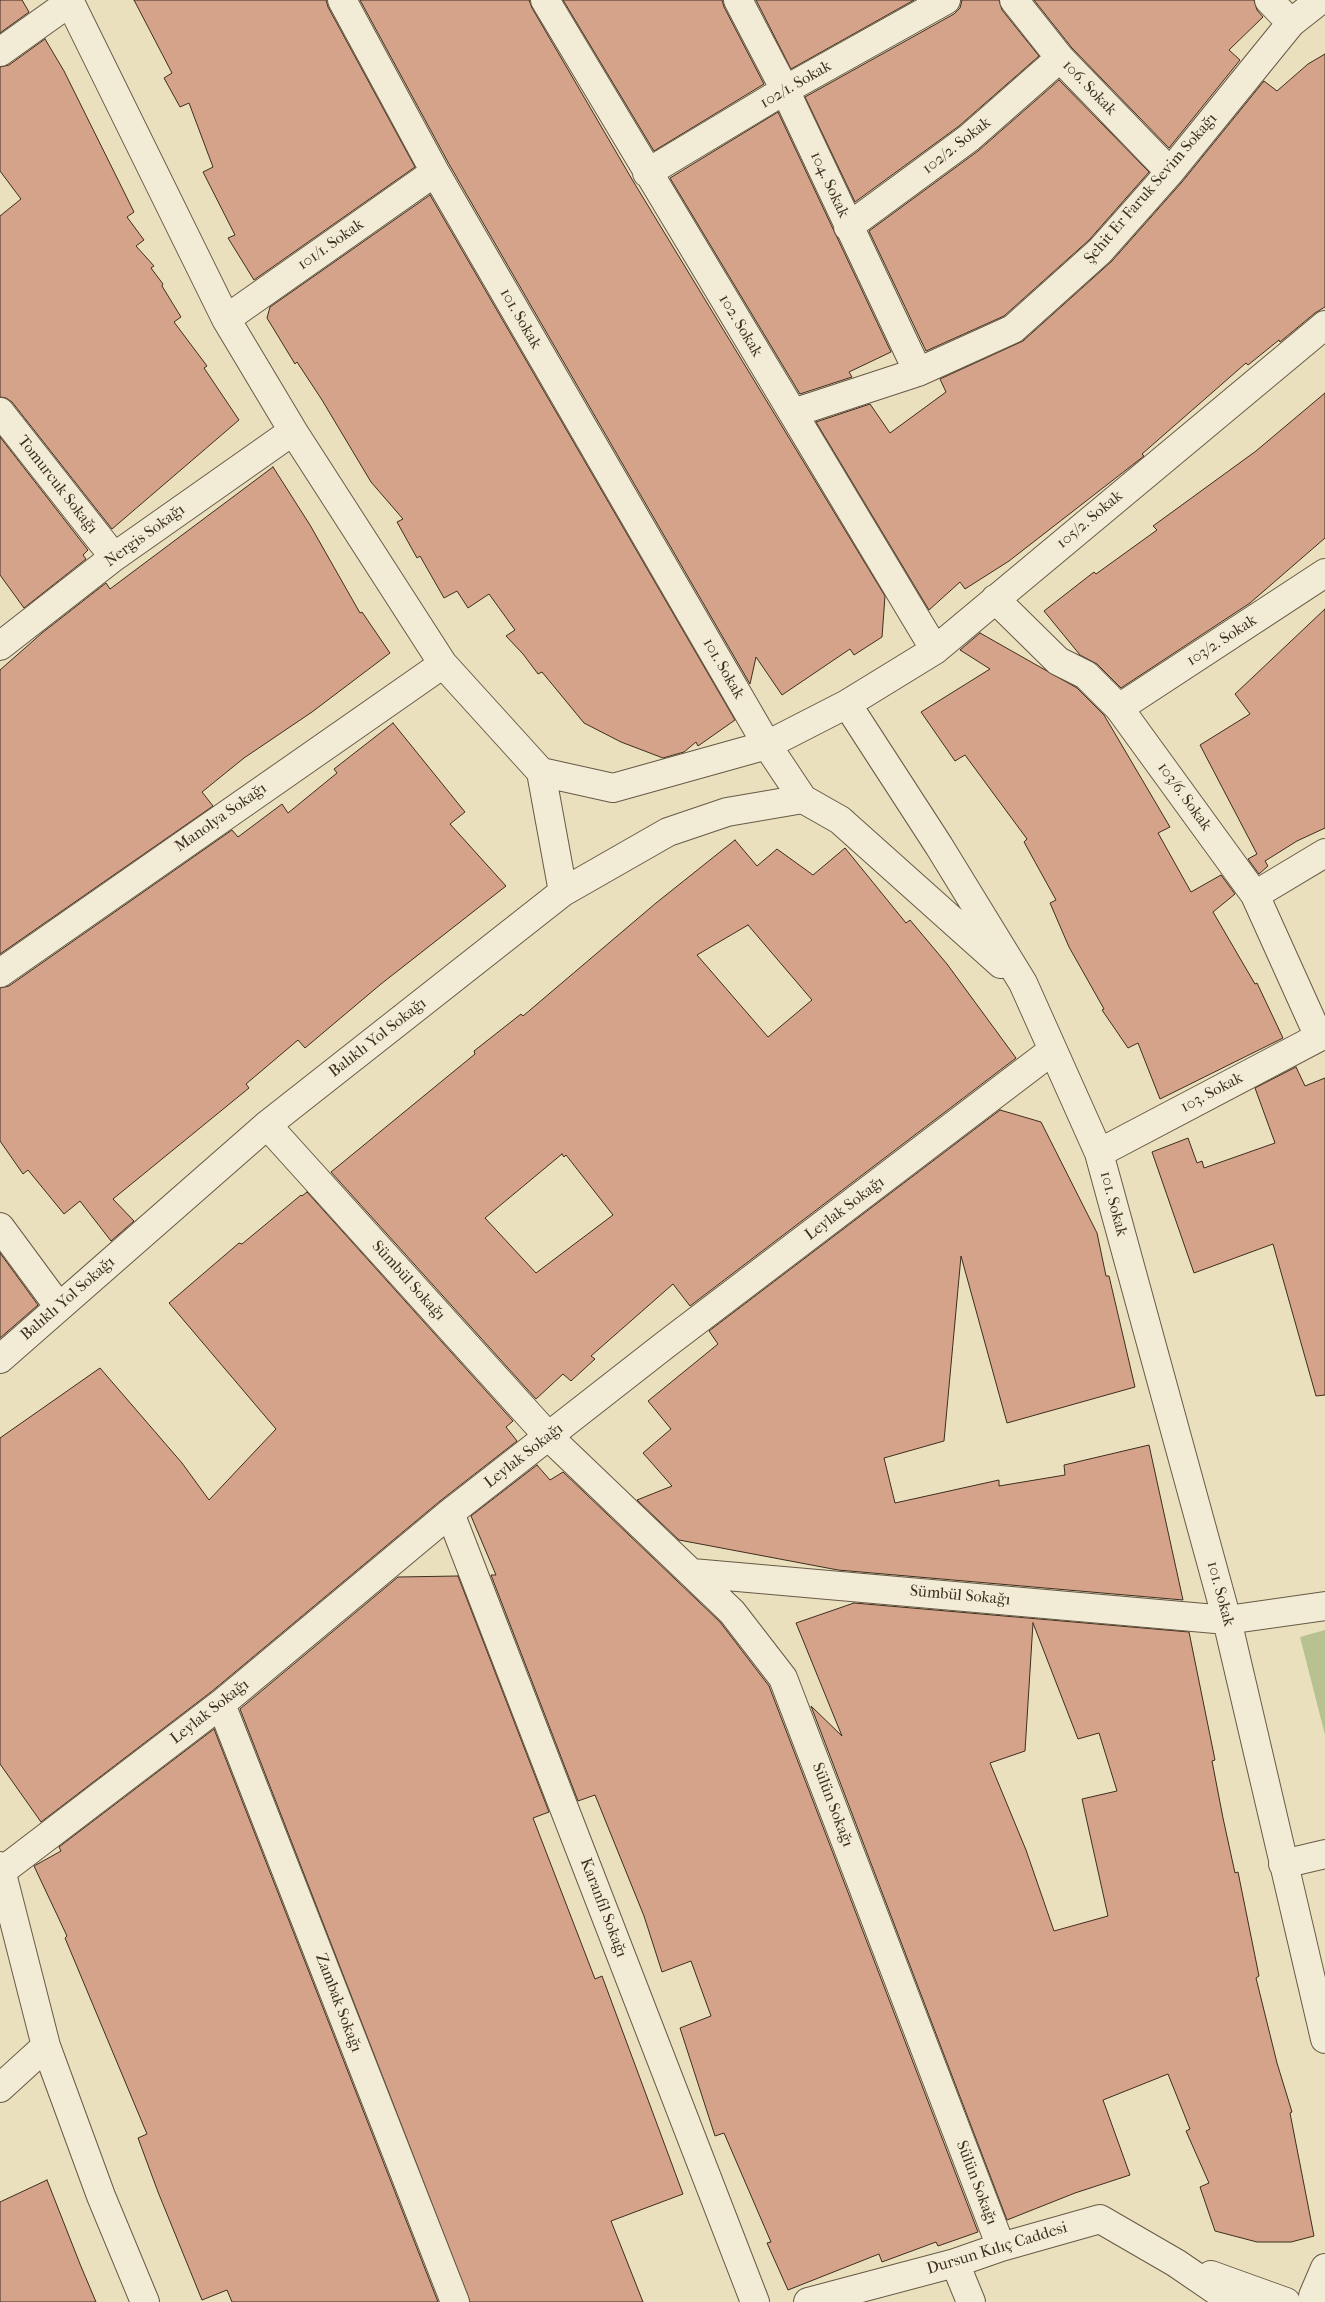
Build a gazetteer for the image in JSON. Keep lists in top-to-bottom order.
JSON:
{
  "streets": {
    "street": [
      "102/1. Sokak",
      "106. Sokak",
      "102/2. Sokak",
      "104. Sokak",
      "Şehit Er Faruk Sevim Sokağı",
      "101/1. Sokak",
      "101. Sokak",
      "102. Sokak",
      "Tomurcuk Sokağı",
      "105/2. Sokak",
      "Nergis Sokağı",
      "103/2. Sokak",
      "103/6. Sokak",
      "Manolya Sokağı",
      "Balıklı Yol Sokağı",
      "103. Sokak",
      "Leylak Sokağı",
      "Sümbül Sokağı",
      "Sülün Sokağı",
      "Karanfil Sokağı",
      "Zambak Sokağı",
      "Dursun Kılıç Caddesi"
    ]
  },
  "crossings": [
    ["102/1. Sokak", "104. Sokak"],
    ["102/1. Sokak", "102. Sokak"],
    ["106. Sokak", "102/2. Sokak"],
    ["106. Sokak", "Şehit Er Faruk Sevim Sokağı"],
    ["102/2. Sokak", "104. Sokak"],
    ["104. Sokak", "Şehit Er Faruk Sevim Sokağı"],
    ["Şehit Er Faruk Sevim Sokağı", "102. Sokak"],
    ["101/1. Sokak", "101. Sokak"],
    ["101. Sokak", "105/2. Sokak"],
    ["101. Sokak", "Balıklı Yol Sokağı"],
    ["101. Sokak", "103. Sokak"],
    ["101. Sokak", "Leylak Sokağı"],
    ["101. Sokak", "Sümbül Sokağı"],
    ["102. Sokak", "105/2. Sokak"],
    ["Tomurcuk Sokağı", "Nergis Sokağı"],
    ["105/2. Sokak", "103/6. Sokak"],
    ["103/2. Sokak", "103/6. Sokak"],
    ["103/6. Sokak", "103. Sokak"],
    ["Balıklı Yol Sokağı", "Sümbül Sokağı"],
    ["Leylak Sokağı", "Sümbül Sokağı"],
    ["Leylak Sokağı", "Sülün Sokağı"],
    ["Leylak Sokağı", "Karanfil Sokağı"],
    ["Leylak Sokağı", "Zambak Sokağı"],
    ["Sümbül Sokağı", "Sülün Sokağı"],
    ["Sülün Sokağı", "Dursun Kılıç Caddesi"]
  ]
}
